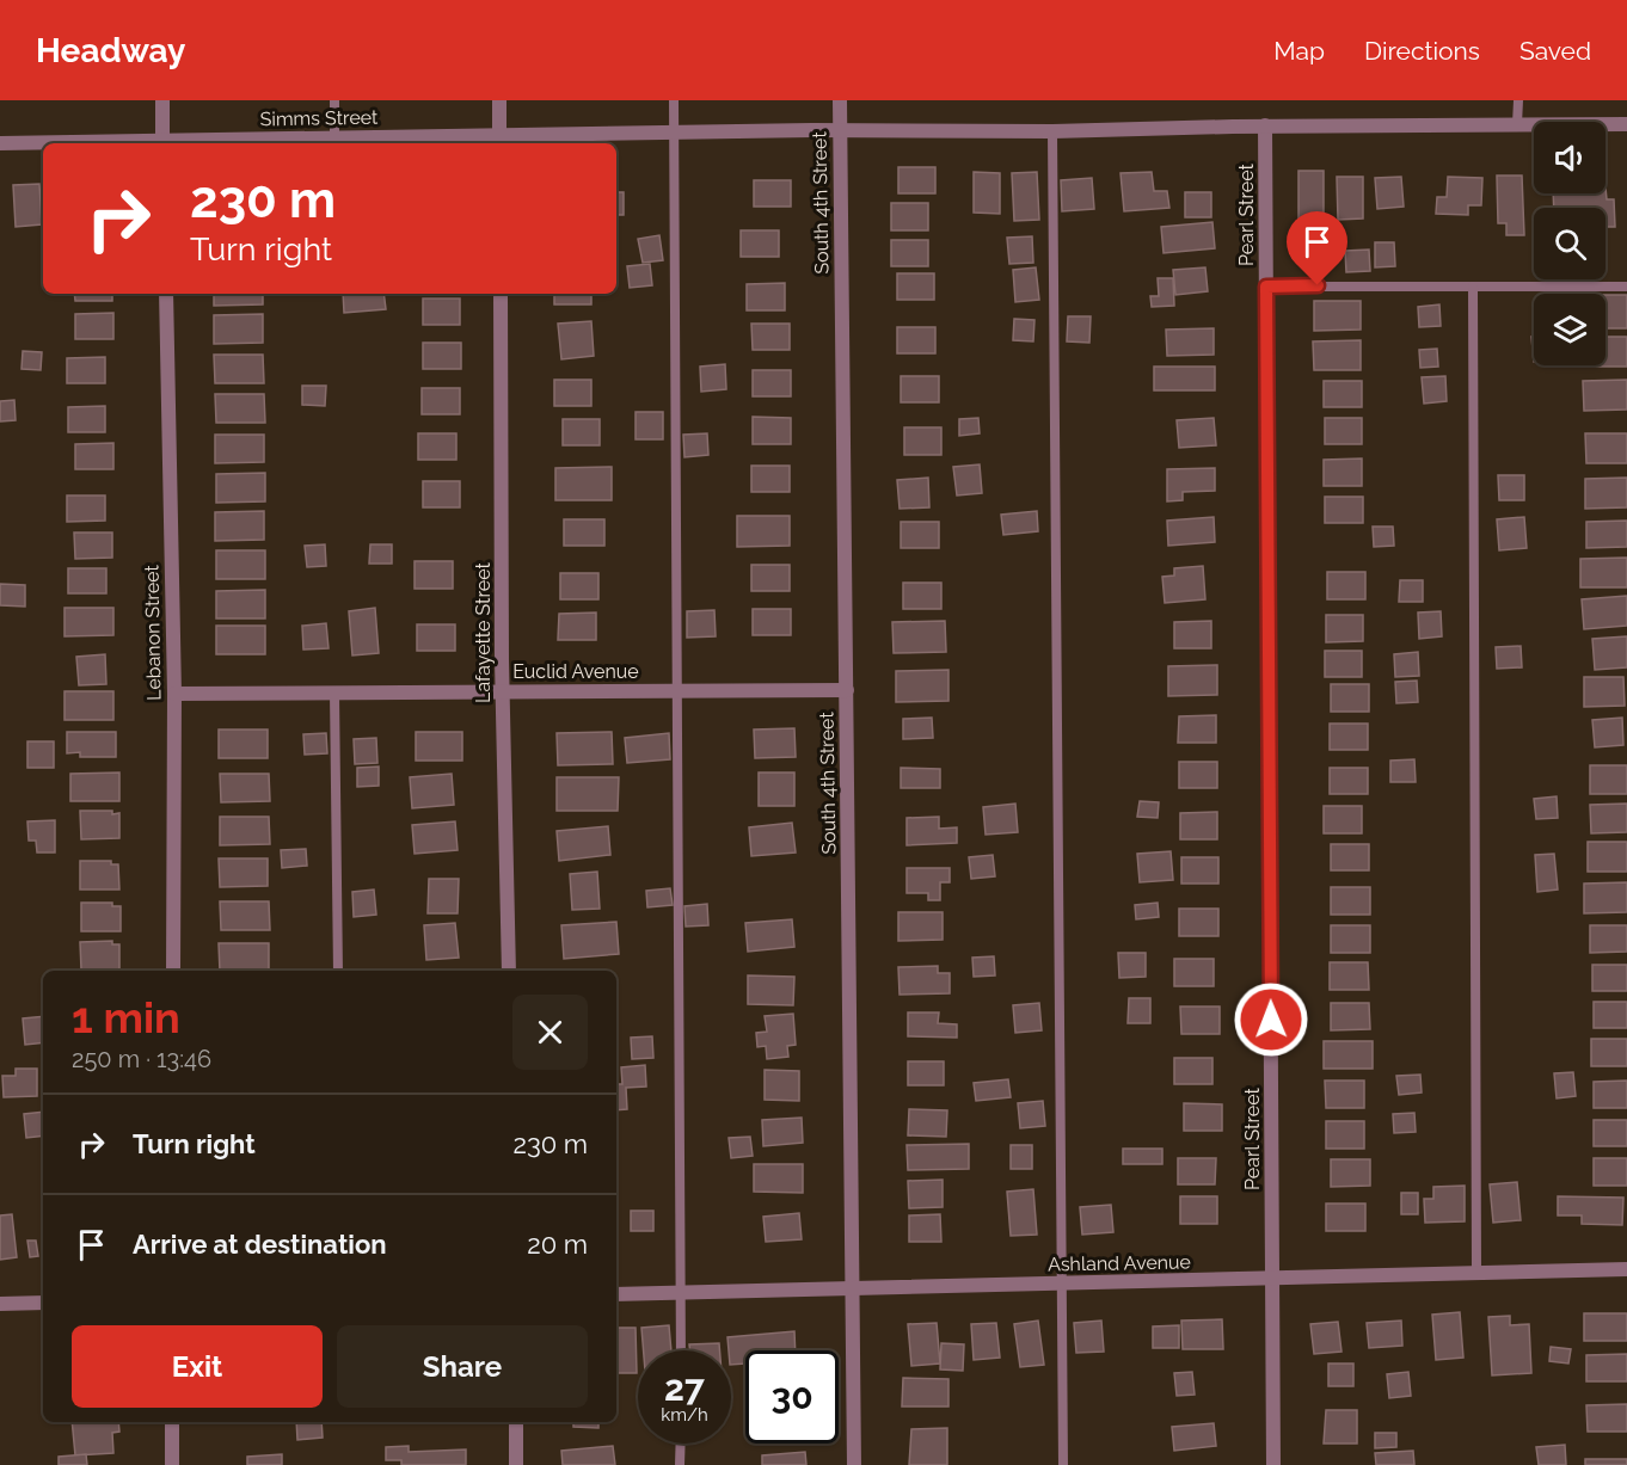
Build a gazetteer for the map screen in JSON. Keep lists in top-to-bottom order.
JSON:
{
  "streets": {
    "street": [
      "Simms Street",
      "South 4th Street",
      "Pearl Street",
      "Lebanon Street",
      "Lafayette Street",
      "Euclid Avenue",
      "Ashland Avenue"
    ]
  },
  "crossings": [
    ["Simms Street", "South 4th Street"],
    ["Simms Street", "Pearl Street"],
    ["South 4th Street", "Euclid Avenue"],
    ["South 4th Street", "Ashland Avenue"],
    ["Pearl Street", "Ashland Avenue"],
    ["Lebanon Street", "Euclid Avenue"],
    ["Lafayette Street", "Euclid Avenue"]
  ],
  "page": {
    "header": "Headway",
    "nav": ["Map", "Directions", "Saved"],
    "turn": ["230 m", "Turn right"],
    "heading": ["1 min", "250 m · 13:46"],
    "list": [
      {
        "name": "Turn right",
        "value": "230 m"
      },
      {
        "name": "Arrive at destination",
        "value": "20 m"
      }
    ],
    "buttons": ["Exit", "Share"],
    "speed": "27 km/h",
    "limit": "30"
  }
}
